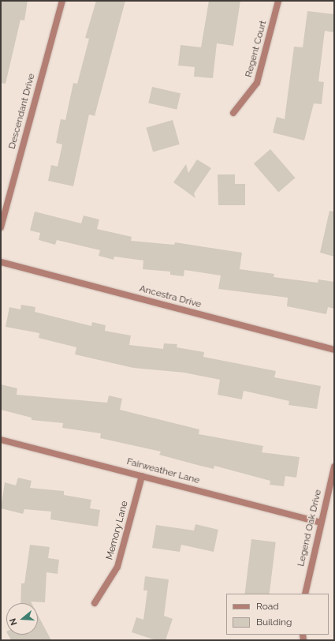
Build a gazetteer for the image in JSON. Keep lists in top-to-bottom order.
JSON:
{
  "streets": {
    "street": [
      "Regent Court",
      "Descendant Drive",
      "Ancestra Drive",
      "Fairweather Lane",
      "Legend Oak Drive",
      "Memory Lane"
    ]
  },
  "crossings": [
    ["Fairweather Lane", "Legend Oak Drive"],
    ["Fairweather Lane", "Memory Lane"]
  ],
  "legend": ["Road", "Building"],
  "north": "left"
}
